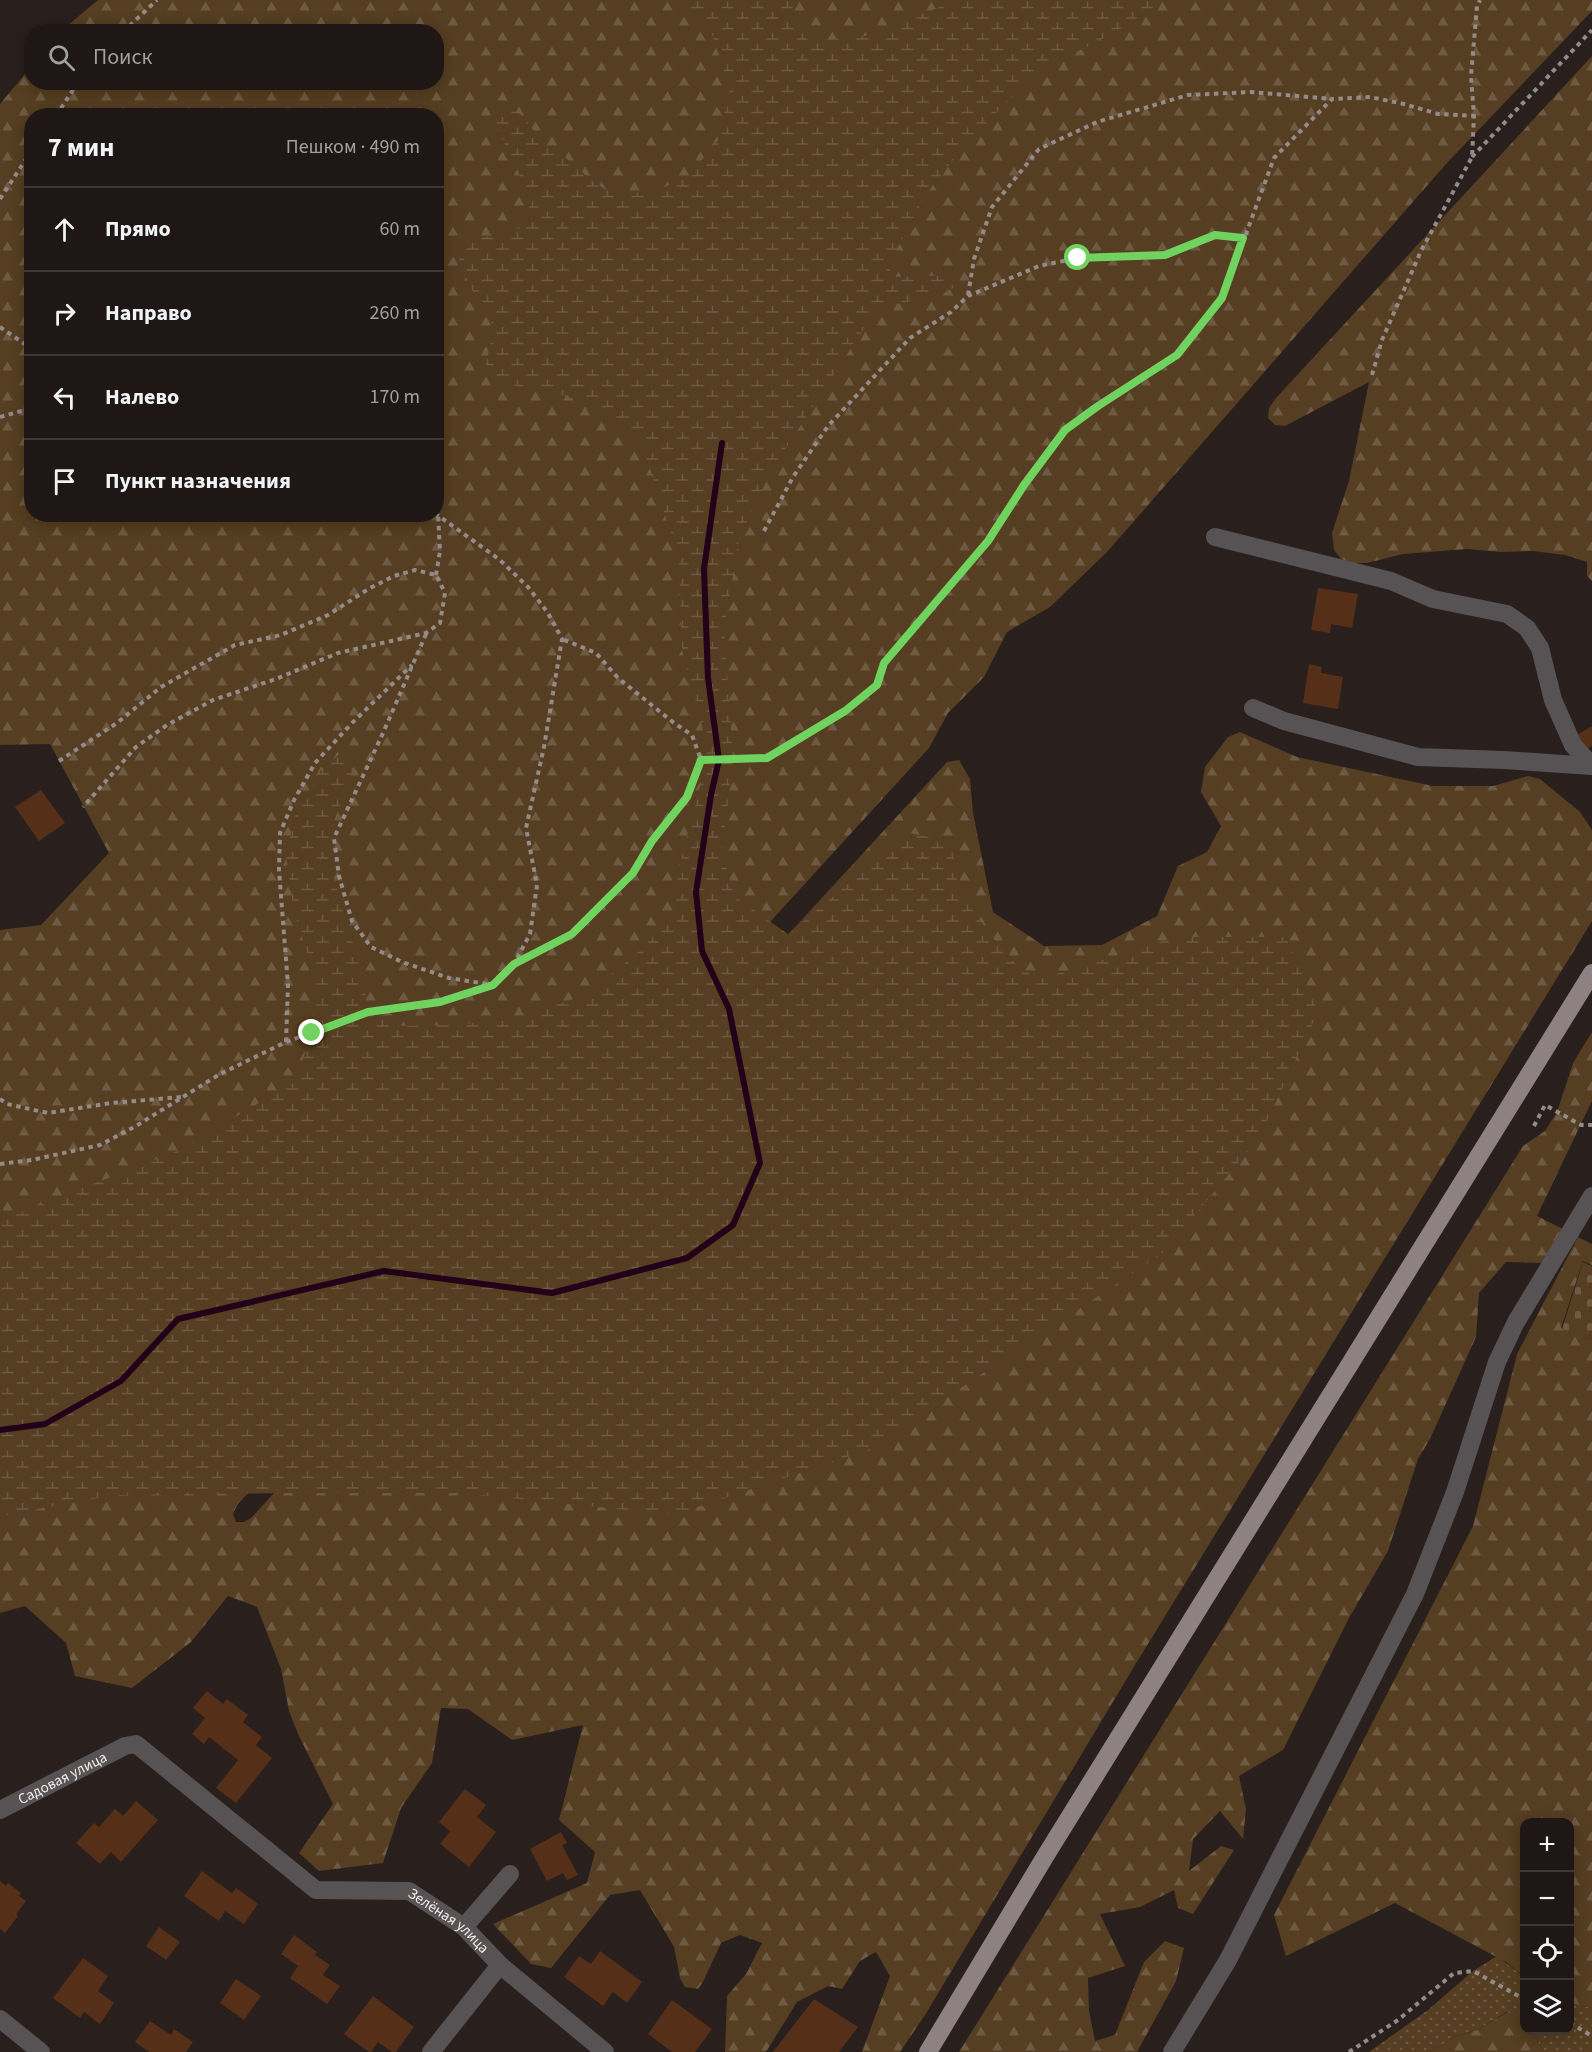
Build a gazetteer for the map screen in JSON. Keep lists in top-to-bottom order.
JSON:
{
  "streets": {
    "street": ["Садовая улица", "Зелёная улица"]
  },
  "crossings": [
    ["Садовая улица", "Зелёная улица"]
  ],
  "page": {
    "search": "Поиск",
    "heading": ["7 мин", "Пешком · 490 m"],
    "list": [
      ["Прямо", "60 m"],
      ["Направо", "260 m"],
      ["Налево", "170 m"],
      "Пункт назначения"
    ],
    "map_buttons": ["+", "−"]
  }
}
